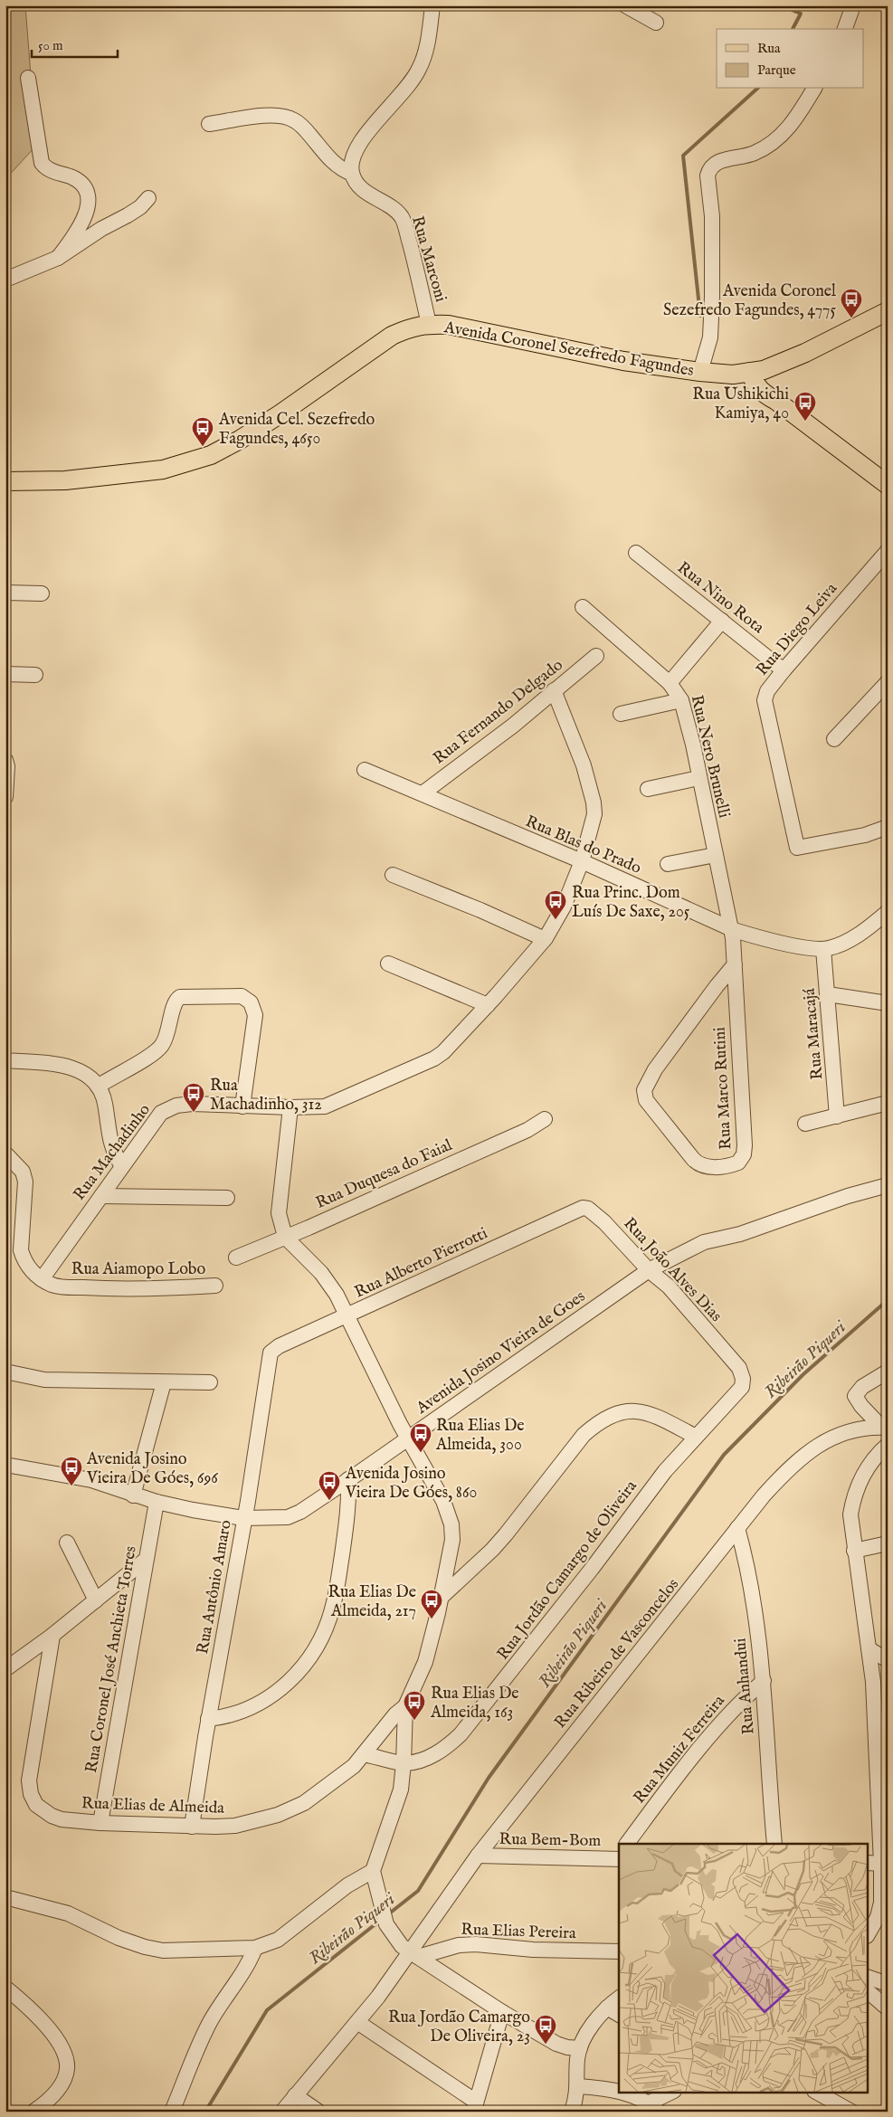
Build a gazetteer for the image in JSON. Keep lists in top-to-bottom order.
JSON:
{
  "streets": {
    "main road": ["Avenida Coronel Sezefredo Fagundes"],
    "street": [
      "Rua Marconi",
      "Rua Nino Rota",
      "Rua Diego Leiva",
      "Rua Fernando Delgado",
      "Rua Nero Brunelli",
      "Rua Blas do Prado",
      "Rua Maracajá",
      "Rua Marco Rutini",
      "Rua Machadinho",
      "Rua Duquesa do Faial",
      "Rua Alberto Pierrotti",
      "Rua Aiamopo Lobo",
      "Rua João Alves Dias",
      "Avenida Josino Vieira de Goes",
      "Rua Jordão Camargo de Oliveira",
      "Rua Antônio Amaro",
      "Rua Ribeiro de Vasconcelos",
      "Rua Coronel José Anchieta Torres",
      "Rua Anhandui",
      "Rua Muniz Ferreira",
      "Rua Elias de Almeida",
      "Rua Bem-Bom",
      "Rua Elias Pereira"
    ]
  },
  "crossings": [
    ["Rua Marconi", "Avenida Coronel Sezefredo Fagundes"],
    ["Rua Nino Rota", "Rua Diego Leiva"],
    ["Rua Fernando Delgado", "Rua Blas do Prado"],
    ["Rua Fernando Delgado", "Rua Machadinho"],
    ["Rua Nero Brunelli", "Rua Blas do Prado"],
    ["Rua Nero Brunelli", "Rua Marco Rutini"],
    ["Rua Blas do Prado", "Rua Maracajá"],
    ["Rua Blas do Prado", "Rua Marco Rutini"],
    ["Rua Blas do Prado", "Rua Machadinho"],
    ["Rua Machadinho", "Rua Aiamopo Lobo"],
    ["Rua Duquesa do Faial", "Rua Elias de Almeida"],
    ["Rua Alberto Pierrotti", "Rua João Alves Dias"],
    ["Rua Alberto Pierrotti", "Rua Antônio Amaro"],
    ["Rua Alberto Pierrotti", "Rua Elias de Almeida"],
    ["Rua João Alves Dias", "Avenida Josino Vieira de Goes"],
    ["Rua João Alves Dias", "Rua Jordão Camargo de Oliveira"],
    ["Avenida Josino Vieira de Goes", "Rua Antônio Amaro"],
    ["Avenida Josino Vieira de Goes", "Rua Coronel José Anchieta Torres"],
    ["Avenida Josino Vieira de Goes", "Rua Elias de Almeida"],
    ["Rua Jordão Camargo de Oliveira", "Rua Elias de Almeida"],
    ["Rua Antônio Amaro", "Rua Elias de Almeida"],
    ["Rua Ribeiro de Vasconcelos", "Rua Anhandui"],
    ["Rua Ribeiro de Vasconcelos", "Rua Bem-Bom"],
    ["Rua Ribeiro de Vasconcelos", "Rua Elias Pereira"],
    ["Rua Coronel José Anchieta Torres", "Rua Elias de Almeida"],
    ["Rua Anhandui", "Rua Muniz Ferreira"]
  ],
  "water": ["Ribeirão Piqueri"],
  "places": {
    "bus stop": [
      "Avenida Coronel Sezefredo Fagundes, 4775",
      "Rua Ushikichi Kamiya, 40",
      "Avenida Cel. Sezefredo Fagundes, 4650",
      "Rua Princ. Dom Luís De Saxe, 205",
      "Rua Machadinho, 312",
      "Rua Elias De Almeida, 300",
      "Avenida Josino Vieira De Góes, 696",
      "Avenida Josino Vieira De Góes, 860",
      "Rua Elias De Almeida, 217",
      "Rua Elias De Almeida, 163",
      "Rua Jordão Camargo De Oliveira, 23"
    ]
  },
  "legend": ["Rua", "Parque"],
  "scale_bar": "50 m"
}
